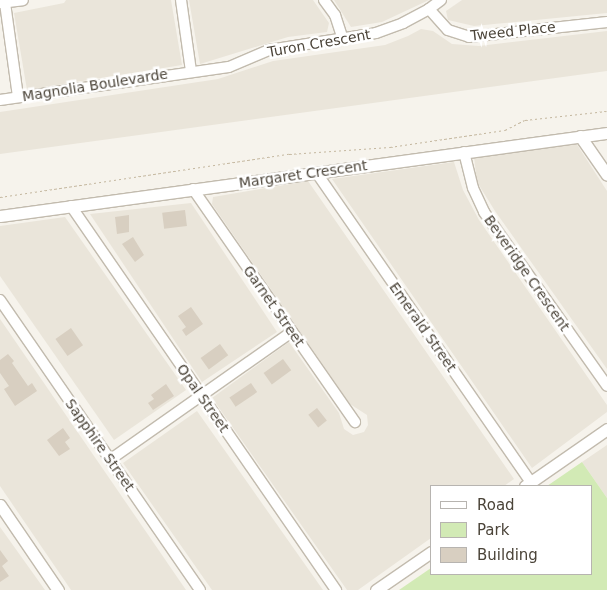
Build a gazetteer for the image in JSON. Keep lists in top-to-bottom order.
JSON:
{
  "streets": {
    "street": [
      "Tweed Place",
      "Turon Crescent",
      "Magnolia Boulevarde",
      "Margaret Crescent",
      "Beveridge Crescent",
      "Garnet Street",
      "Emerald Street",
      "Opal Street",
      "Sapphire Street"
    ]
  },
  "crossings": [
    ["Tweed Place", "Turon Crescent"],
    ["Turon Crescent", "Magnolia Boulevarde"],
    ["Margaret Crescent", "Beveridge Crescent"],
    ["Margaret Crescent", "Garnet Street"],
    ["Margaret Crescent", "Emerald Street"],
    ["Margaret Crescent", "Opal Street"]
  ],
  "legend": ["Road", "Park", "Building"]
}
